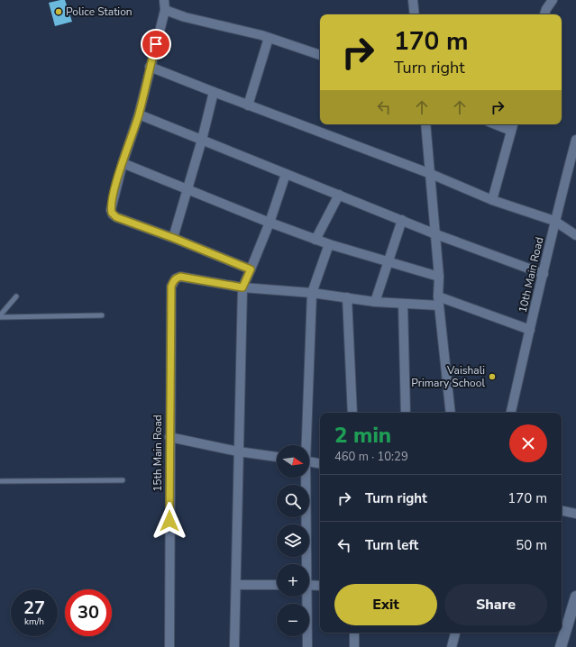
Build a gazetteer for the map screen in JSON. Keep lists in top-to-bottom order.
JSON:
{
  "streets": {
    "street": ["10th Main Road", "15th Main Road"]
  },
  "places": ["Police Station", "Vaishali Primary School"],
  "north": "right",
  "page": {
    "turn": ["170 m", "Turn right"],
    "heading": ["2 min", "460 m · 10:29"],
    "map_buttons": ["+", "−"],
    "list": [
      {
        "name": "Turn right",
        "value": "170 m"
      },
      {
        "name": "Turn left",
        "value": "50 m"
      }
    ],
    "buttons": ["Exit", "Share"],
    "speed": "27 km/h",
    "limit": "30"
  }
}
